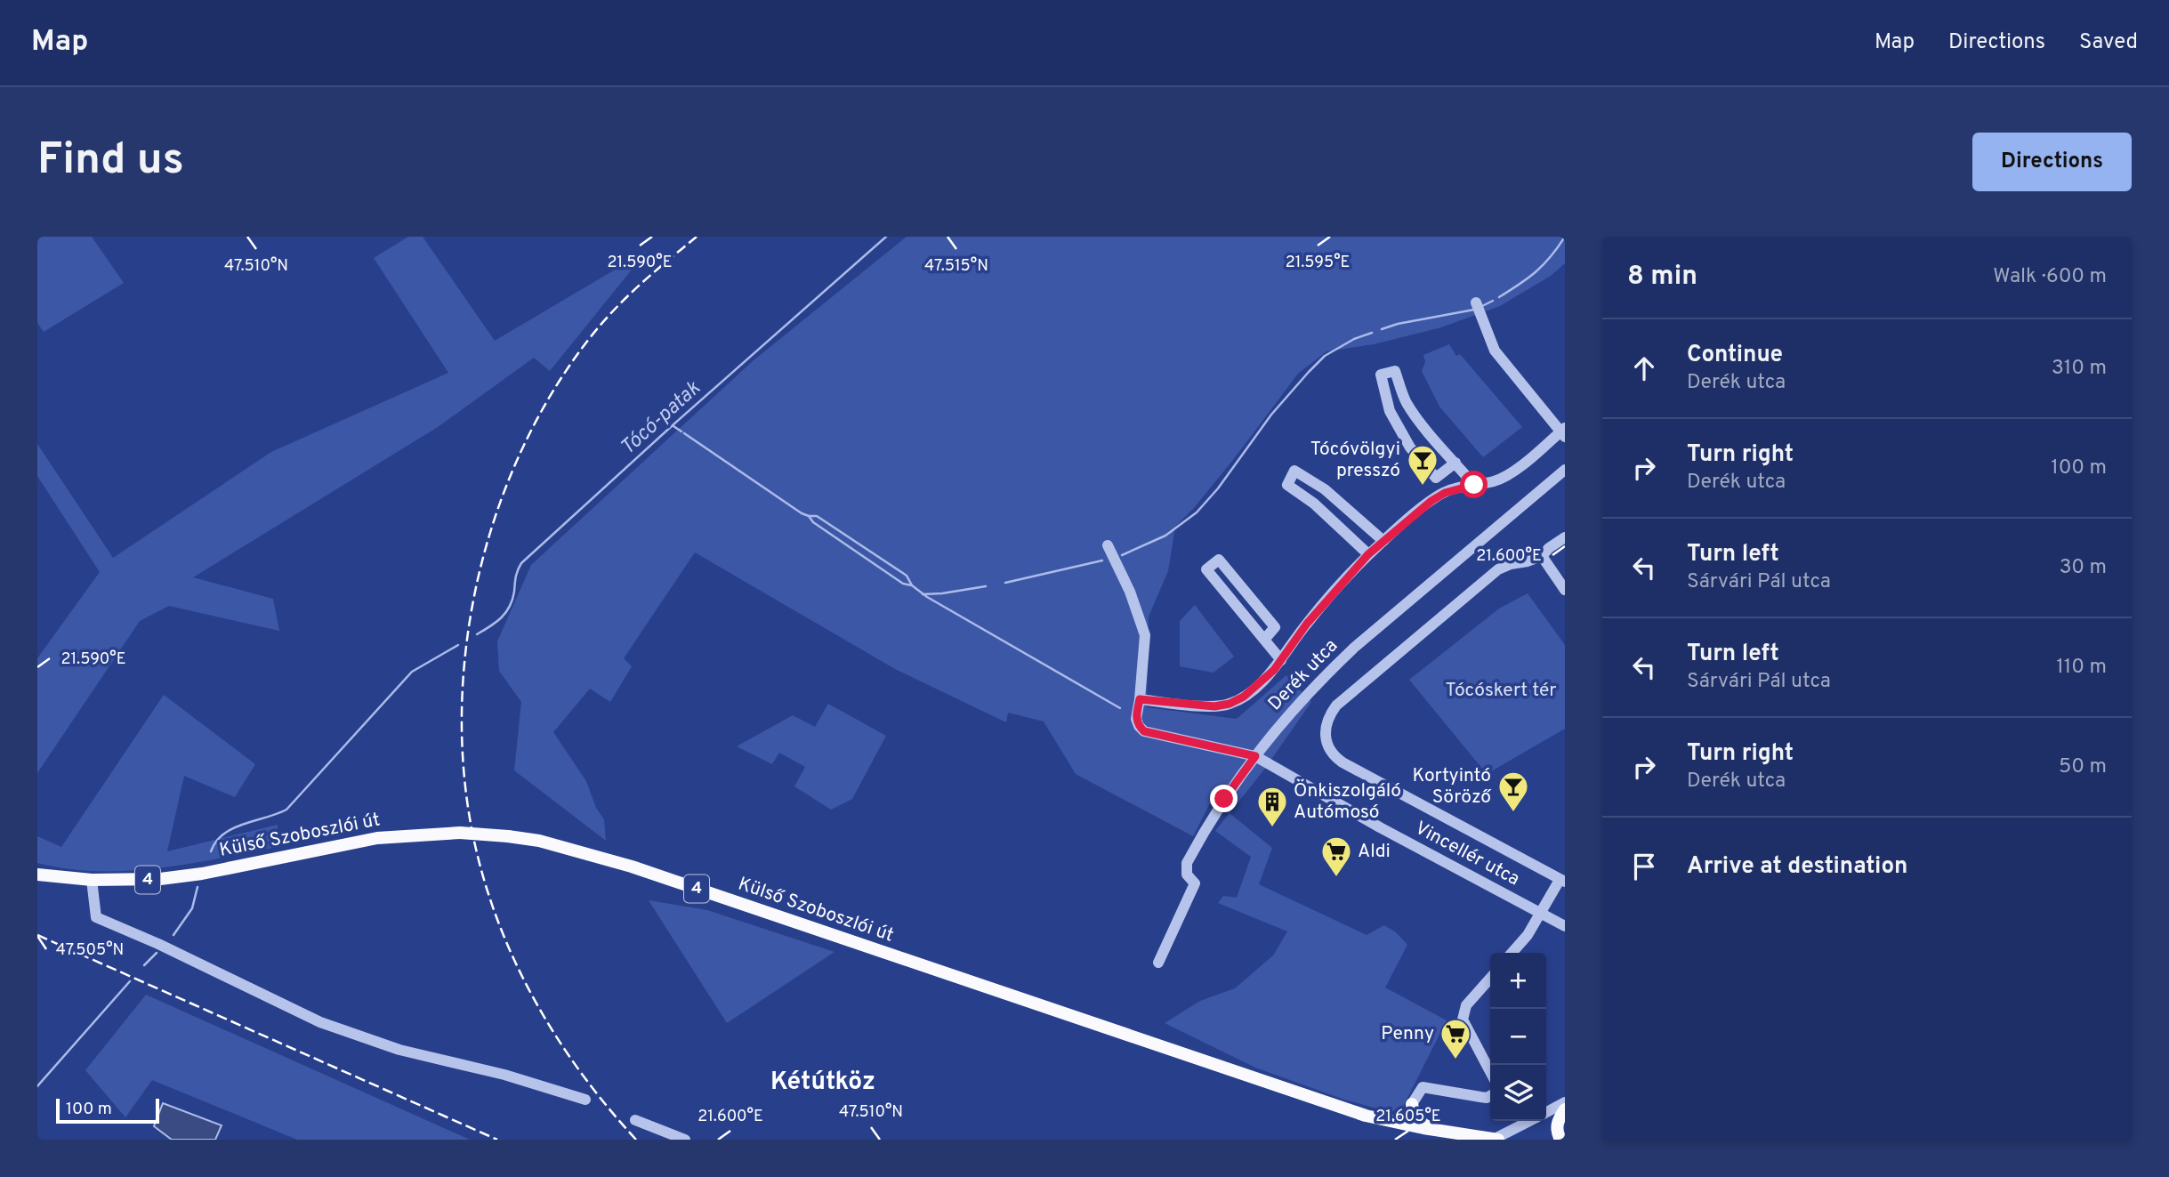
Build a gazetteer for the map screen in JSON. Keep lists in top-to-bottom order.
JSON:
{
  "streets": {
    "main road": ["Külső Szoboszlói út", "4"],
    "street": ["Derék utca", "Vincellér utca"]
  },
  "crossings": [
    ["Derék utca", "Vincellér utca"]
  ],
  "districts": ["Kétútköz"],
  "water": ["Tócó-patak"],
  "parks": ["Tócóskert tér"],
  "places": {
    "bar": ["Tócóvölgyi presszó", "Kortyintó Söröző"],
    "building": ["Önkiszolgáló Autómosó"],
    "supermarket": ["Aldi", "Penny"]
  },
  "scale_bar": "100 m",
  "page": {
    "header": "Map",
    "nav": ["Map", "Directions", "Saved"],
    "buttons": "Directions",
    "title": "Find us",
    "heading": ["8 min", "Walk · 600 m"],
    "list": [
      ["Continue", "Derék utca", "310 m"],
      ["Turn right", "Derék utca", "100 m"],
      ["Turn left", "Sárvári Pál utca", "30 m"],
      ["Turn left", "Sárvári Pál utca", "110 m"],
      ["Turn right", "Derék utca", "50 m"],
      "Arrive at destination"
    ],
    "map_buttons": ["+", "−"],
    "scale": "100 m"
  },
  "coordinates": [
    "21.595°E",
    "21.590°E",
    "47.510°N",
    "47.515°N",
    "21.600°E",
    "47.505°N",
    "21.605°E"
  ]
}
